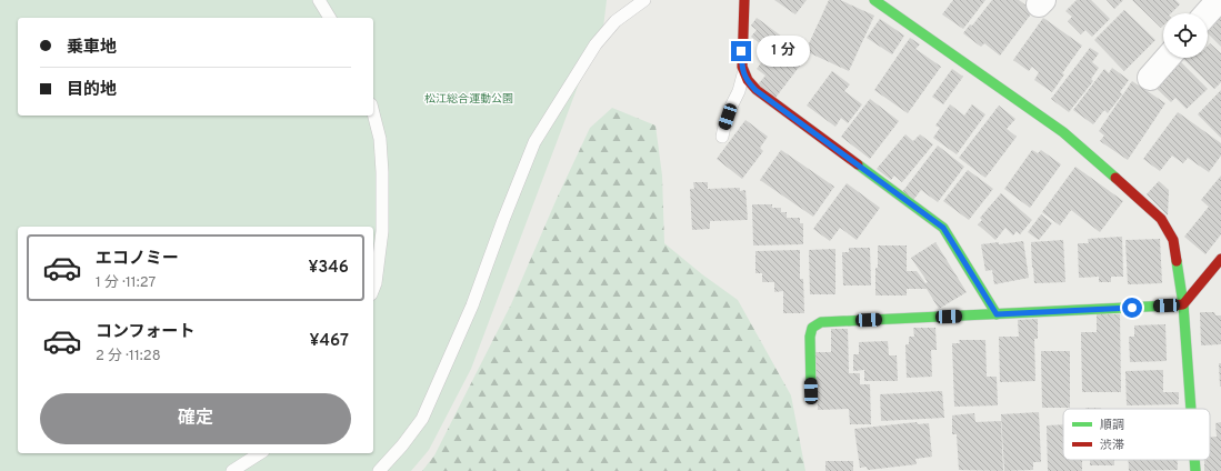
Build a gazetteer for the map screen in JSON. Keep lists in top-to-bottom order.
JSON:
{
  "parks": ["松江総合運動公園"],
  "legend": ["順調", "渋滞"],
  "page": {
    "banner": ["乗車地", "目的地"],
    "bubble": "1 分",
    "list": [
      {
        "name": "エコノミー",
        "note": "1 分 · 11:27",
        "value": "¥346"
      },
      {
        "name": "コンフォート",
        "note": "2 分 · 11:28",
        "value": "¥467"
      }
    ],
    "buttons": "確定"
  }
}
